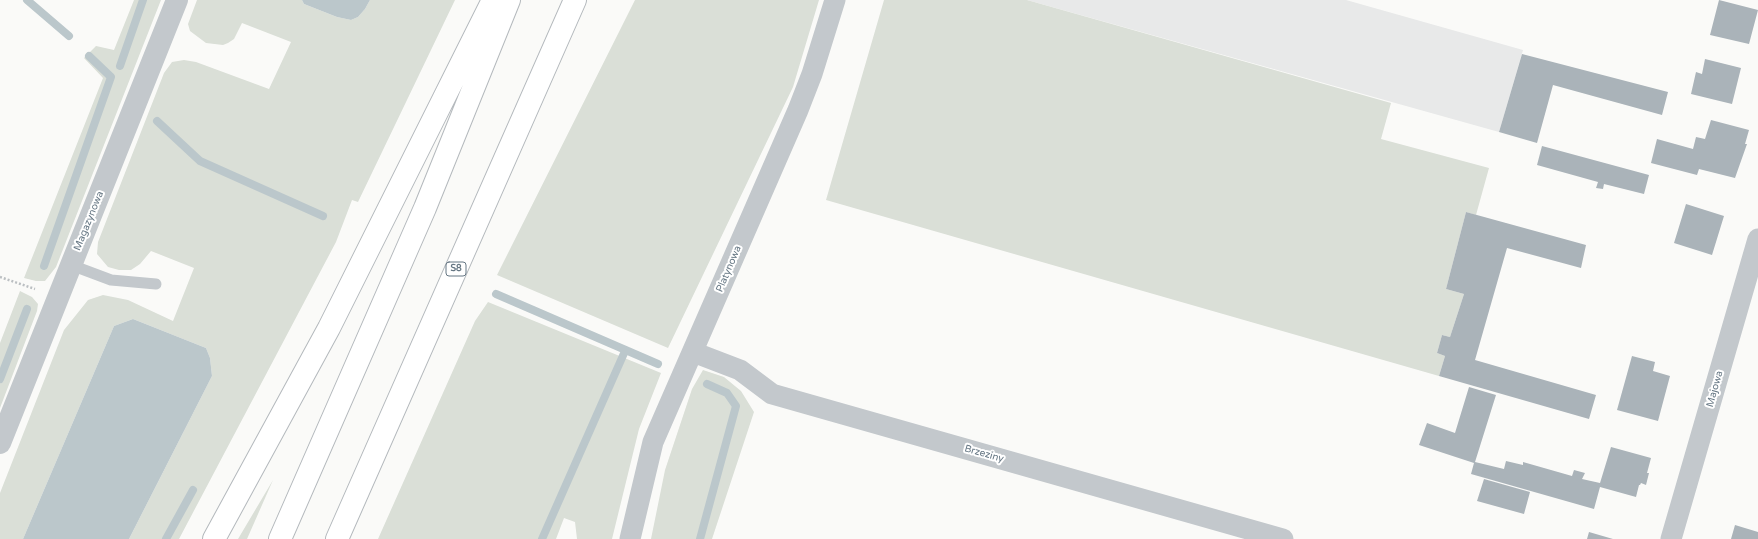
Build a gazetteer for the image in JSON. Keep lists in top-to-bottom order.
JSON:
{
  "streets": {
    "highway": ["S8"],
    "street": [
      "Magazynowa",
      "Platynowa",
      "Majowa",
      "Brzeziny"
    ]
  },
  "crossings": [
    ["Platynowa", "Brzeziny"]
  ]
}
